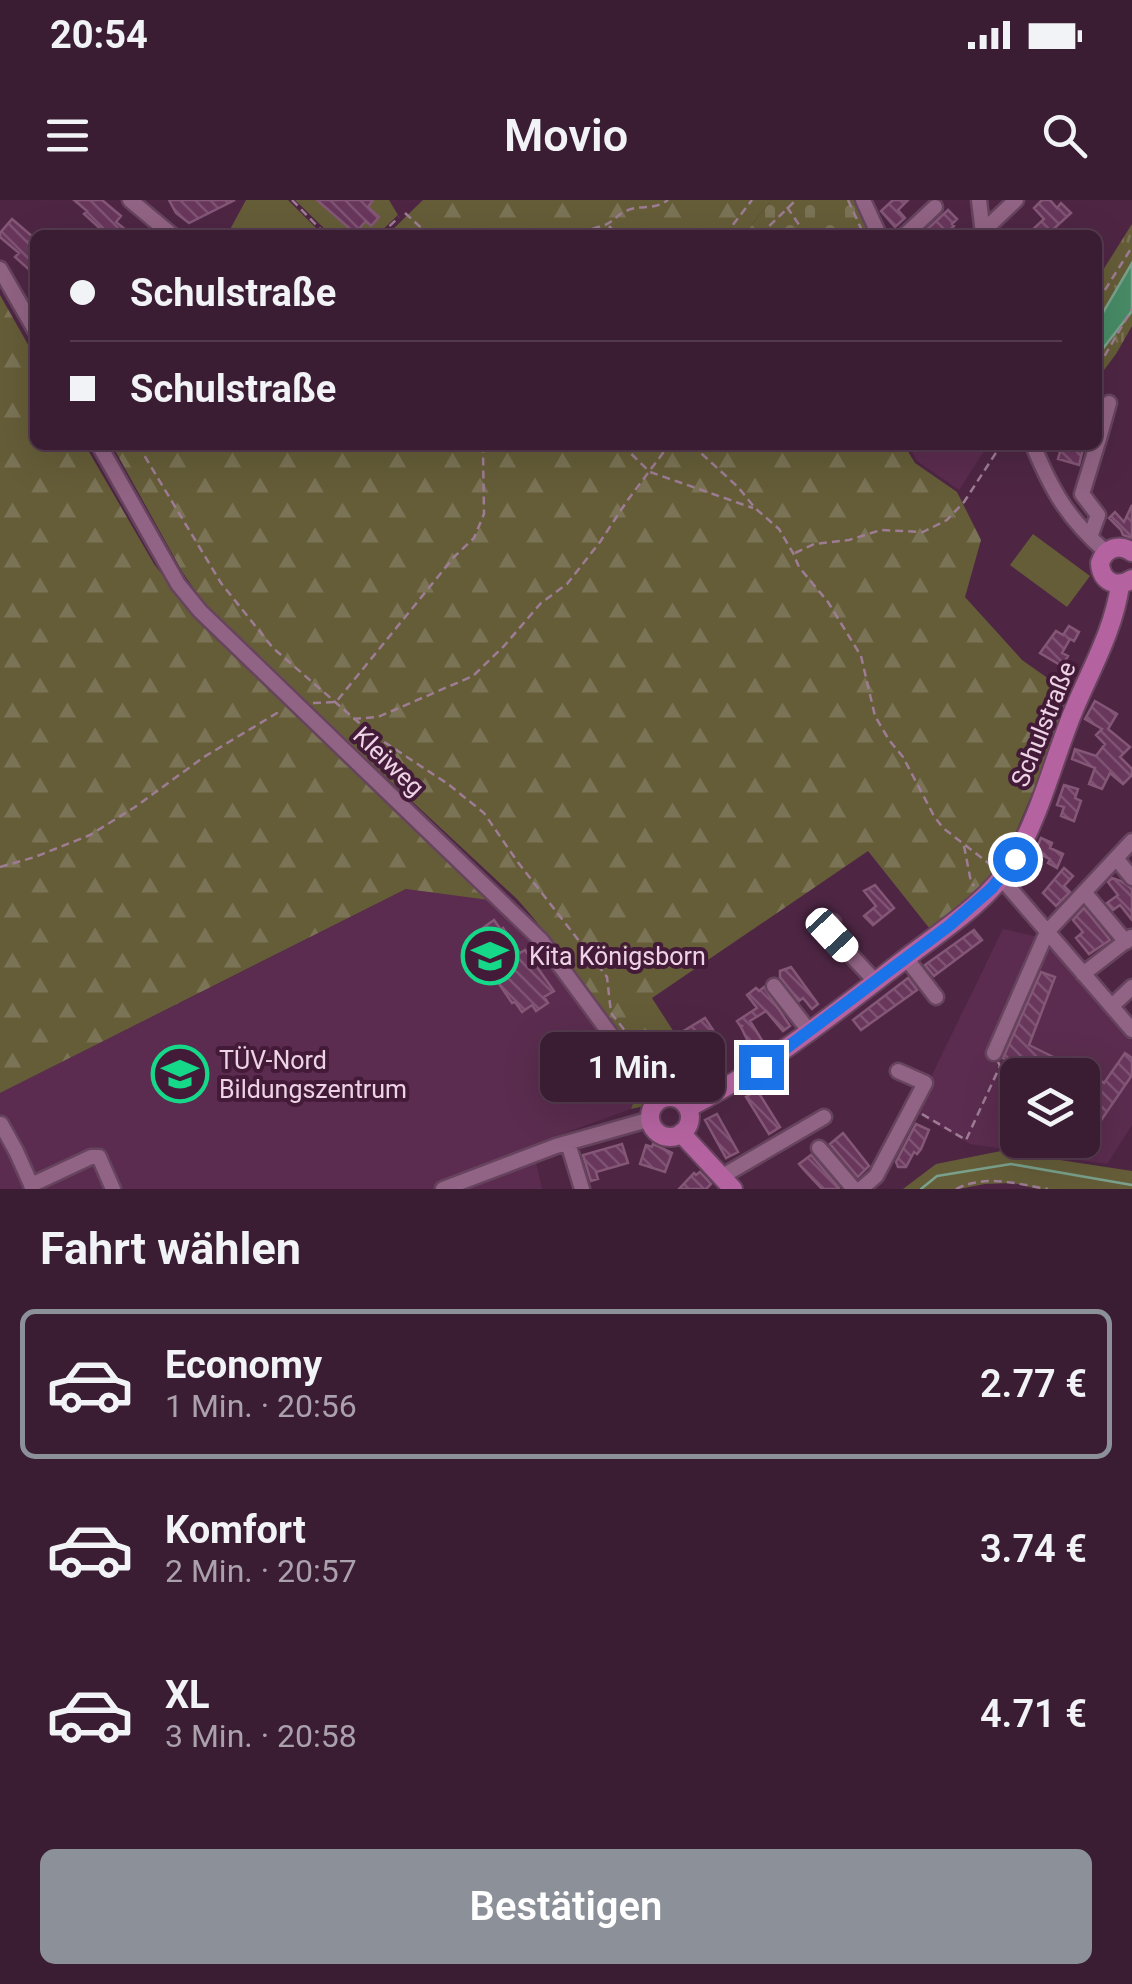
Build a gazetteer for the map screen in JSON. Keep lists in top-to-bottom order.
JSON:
{
  "streets": {
    "main road": ["Schulstraße"],
    "street": ["Kleiweg"]
  },
  "crossings": [
    ["Schulstraße", "Kleiweg"]
  ],
  "places": {
    "school or university": ["Kita Königsborn", "TÜV-Nord Bildungszentrum"]
  },
  "page": {
    "status": "20:54",
    "header": "Movio",
    "banner": ["Schulstraße", "Schulstraße"],
    "bubble": "1 Min.",
    "heading": "Fahrt wählen",
    "list": [
      {
        "name": "Economy",
        "note": "1 Min. · 20:56",
        "value": "2.77 €"
      },
      {
        "name": "Komfort",
        "note": "2 Min. · 20:57",
        "value": "3.74 €"
      },
      {
        "name": "XL",
        "note": "3 Min. · 20:58",
        "value": "4.71 €"
      }
    ],
    "buttons": "Bestätigen"
  }
}
